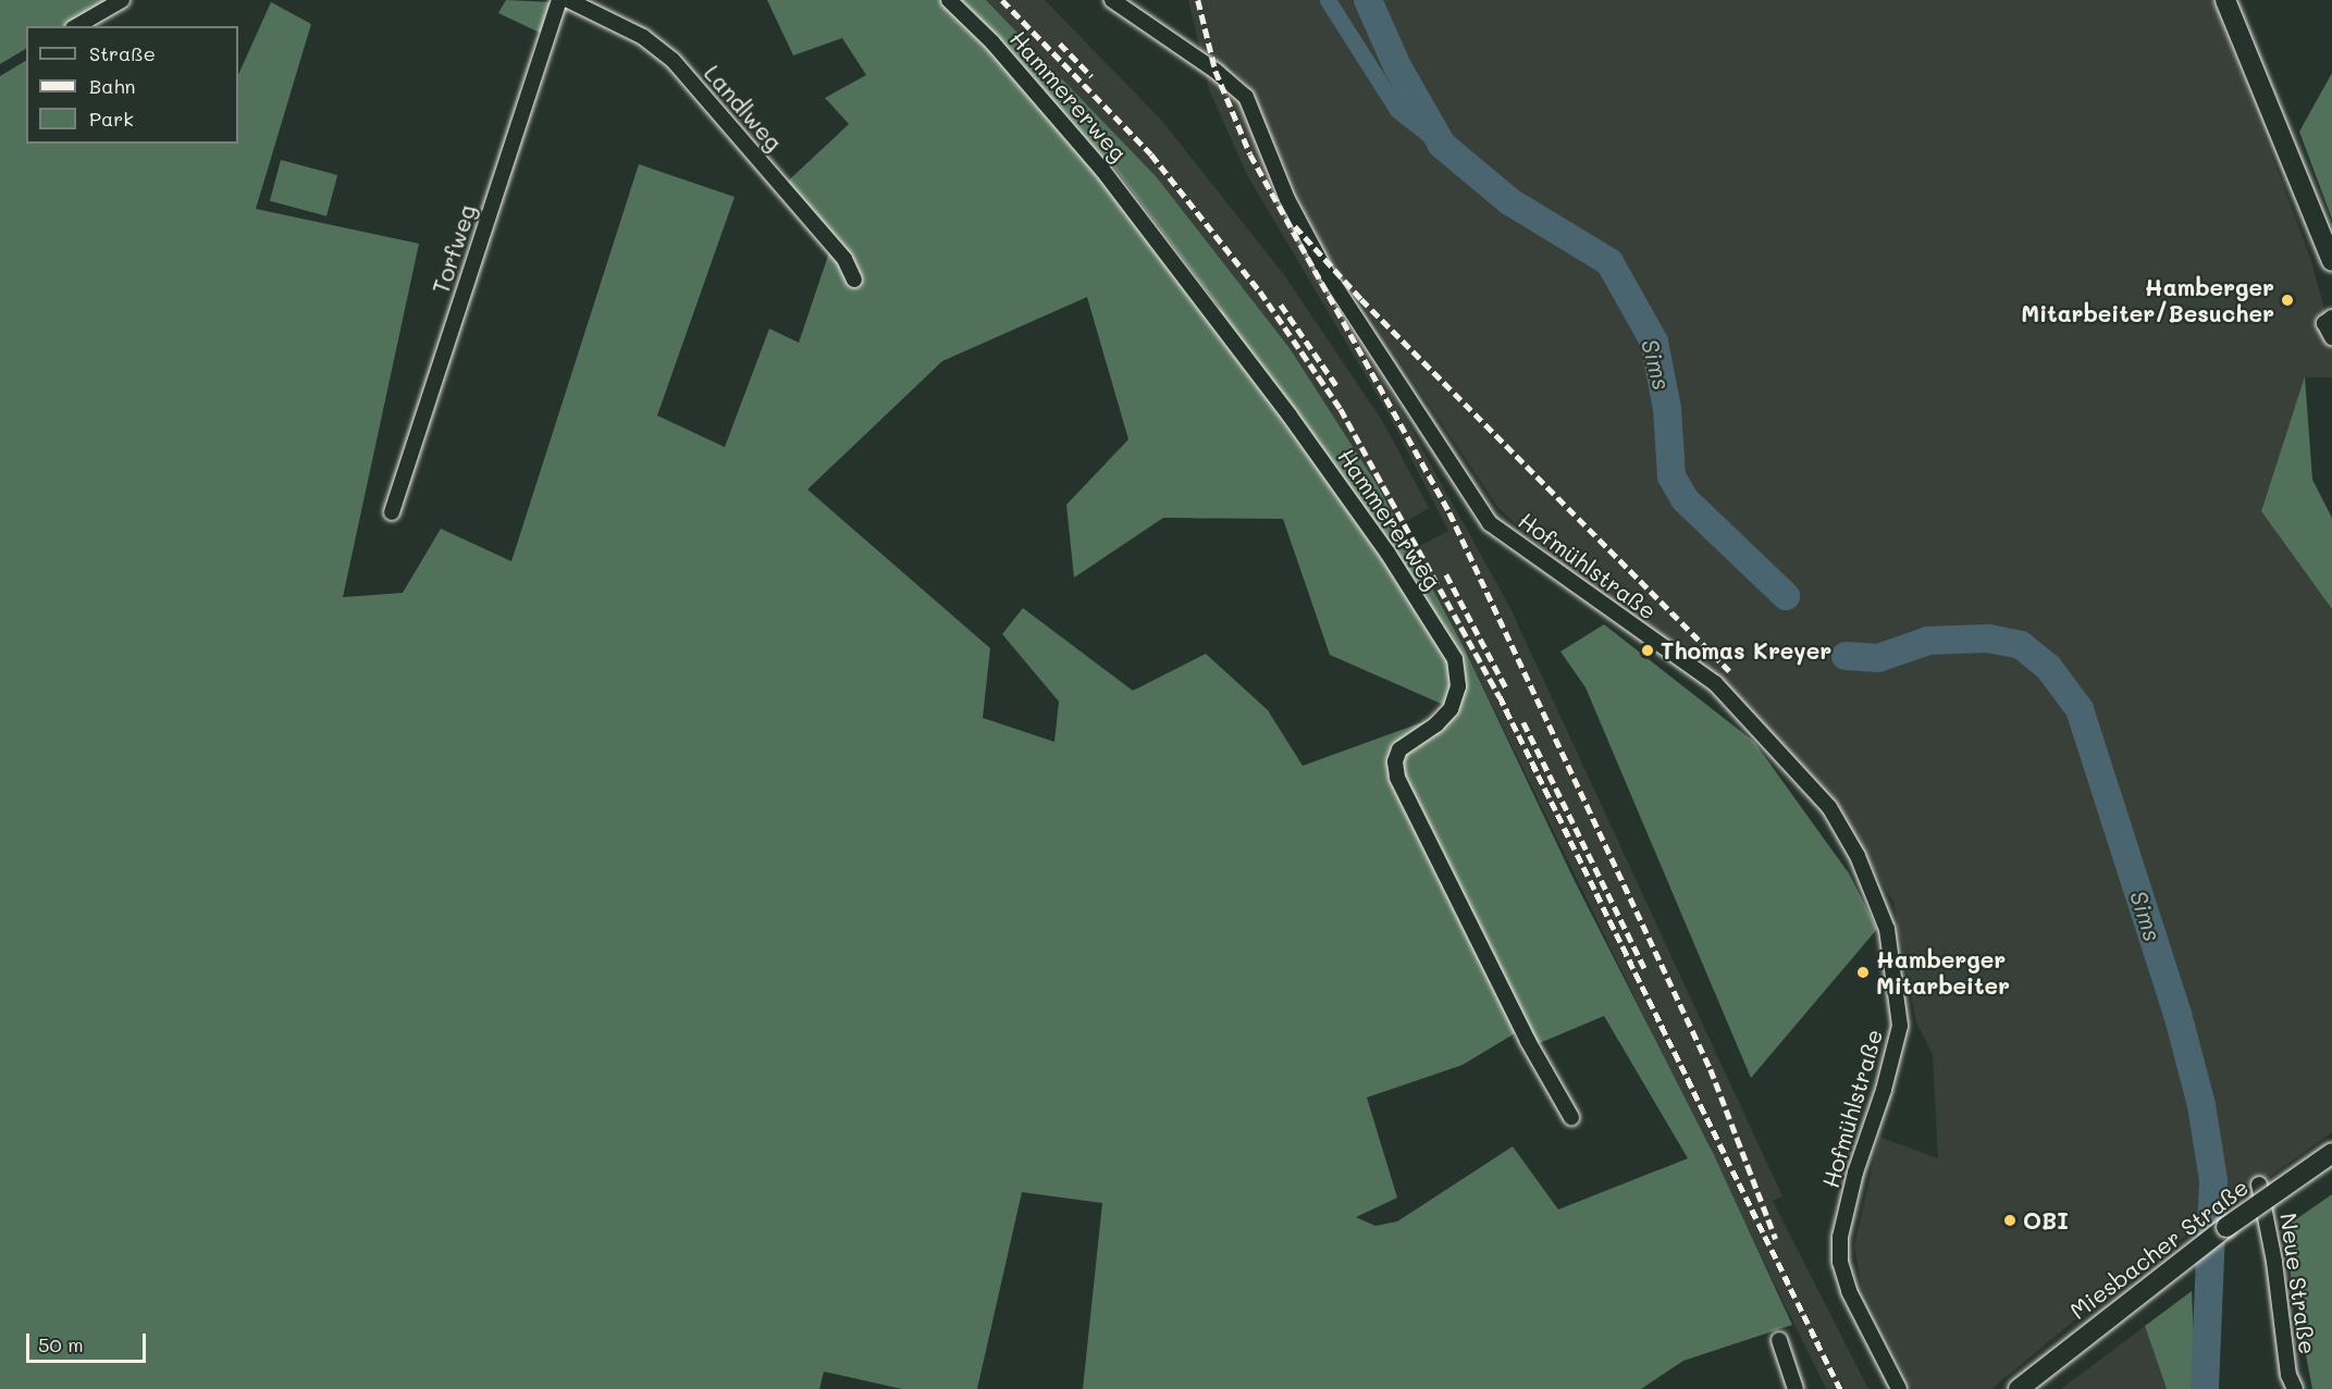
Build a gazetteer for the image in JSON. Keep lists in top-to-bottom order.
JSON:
{
  "streets": {
    "main road": ["Miesbacher Straße"],
    "street": [
      "Hammererweg",
      "Landlweg",
      "Torfweg",
      "Hofmühlstraße",
      "Neue Straße"
    ]
  },
  "water": ["Sims"],
  "places": [
    "Hamberger Mitarbeiter/Besucher",
    "Thomas Kreyer",
    "Hamberger Mitarbeiter",
    "OBI"
  ],
  "legend": ["Straße", "Bahn", "Park"],
  "scale_bar": "50 m"
}
